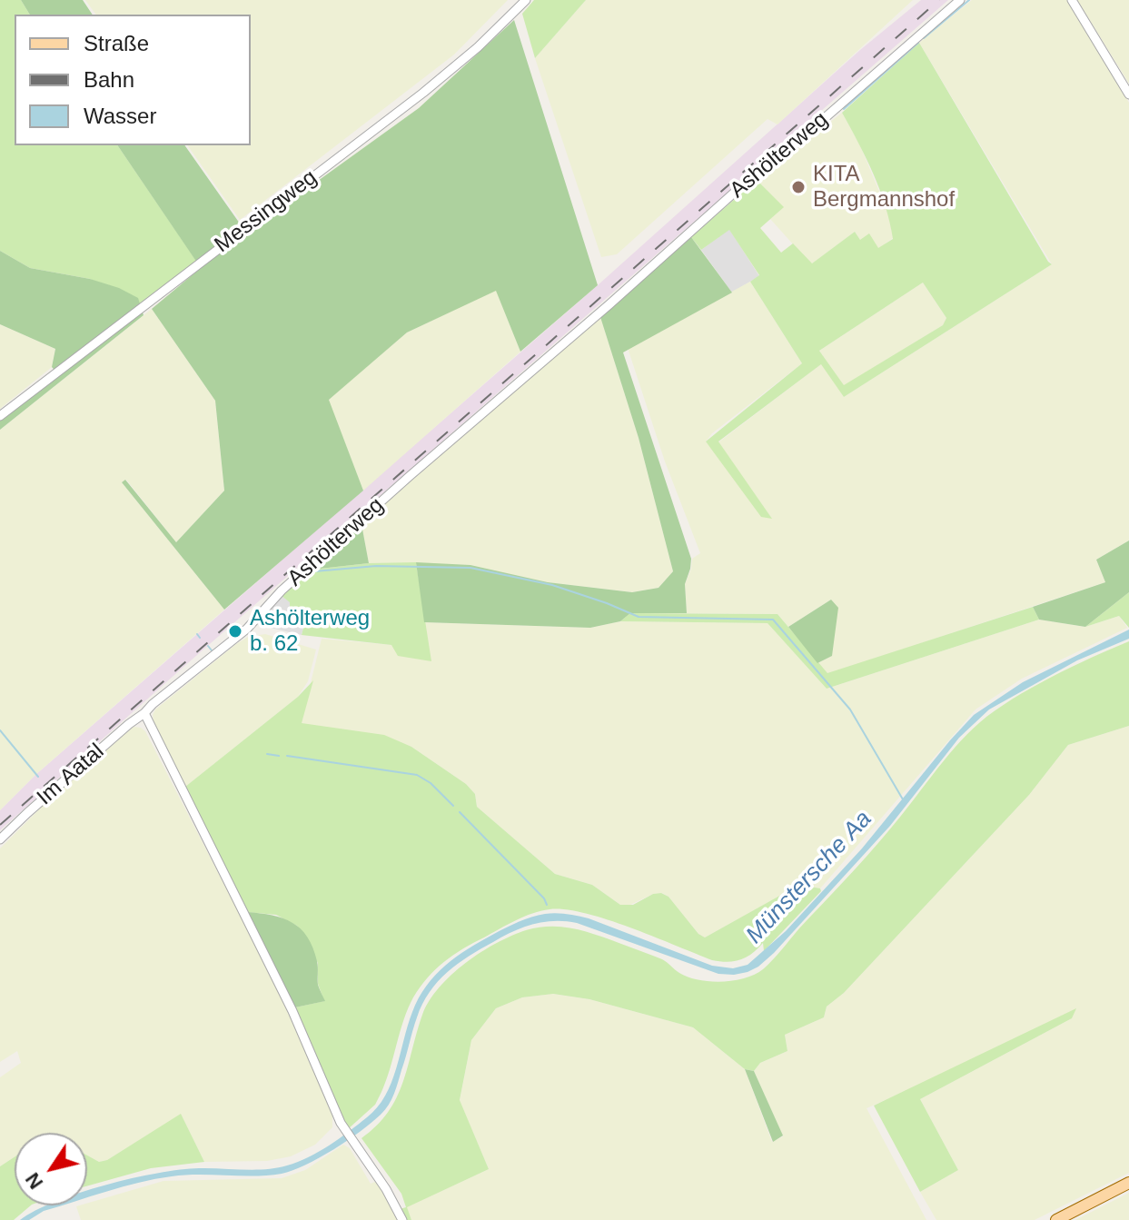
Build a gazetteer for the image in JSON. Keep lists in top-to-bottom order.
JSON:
{
  "streets": {
    "street": ["Ashölterweg", "Messingweg", "Im Aatal"]
  },
  "crossings": [
    ["Ashölterweg", "Im Aatal"]
  ],
  "water": ["Münstersche Aa"],
  "places": ["KITA Bergmannshof", "Ashölterweg b. 62"],
  "legend": ["Straße", "Bahn", "Wasser"],
  "north": "bottom left"
}
